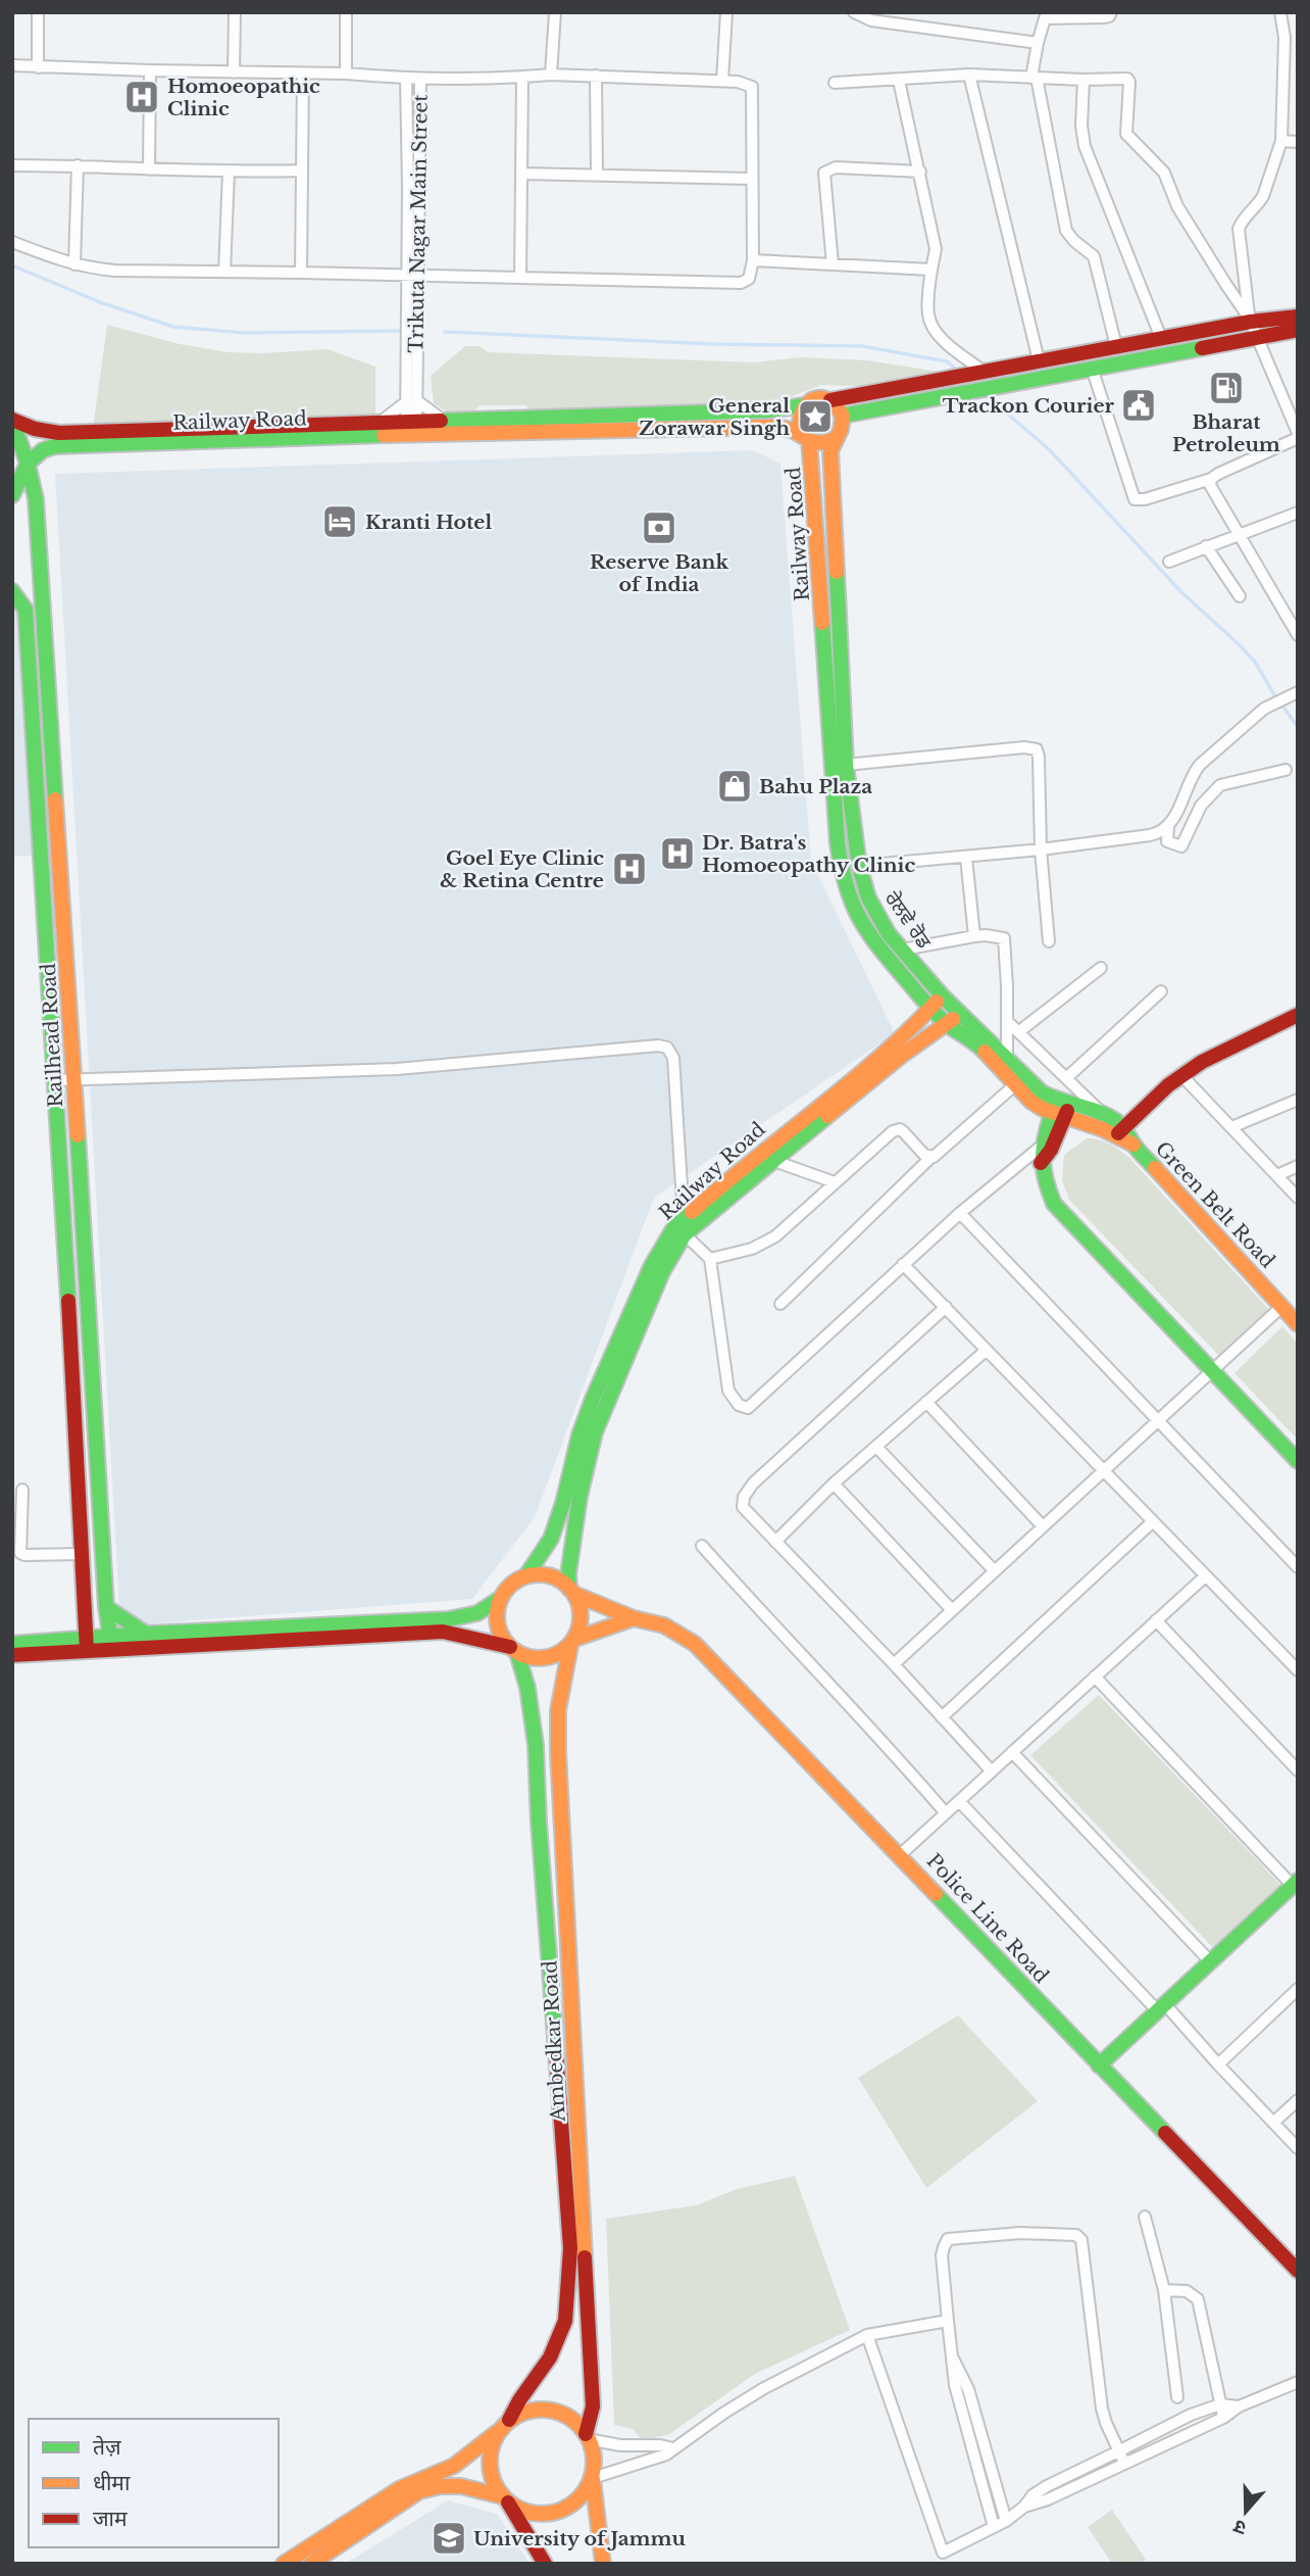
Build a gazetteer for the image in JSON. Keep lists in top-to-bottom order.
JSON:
{
  "streets": {
    "main road": [
      "Railway Road",
      "ਰੇਲਵੇ ਰੋਡ",
      "Railhead Road",
      "Green Belt Road",
      "Police Line Road",
      "Ambedkar Road"
    ],
    "street": ["Trikuta Nagar Main Street"]
  },
  "crossings": [
    ["Trikuta Nagar Main Street", "Railway Road"],
    ["Railway Road", "ਰੇਲਵੇ ਰੋਡ"],
    ["Railway Road", "Railhead Road"],
    ["Railway Road", "Green Belt Road"],
    ["Railway Road", "Police Line Road"],
    ["Railway Road", "Ambedkar Road"],
    ["Police Line Road", "Ambedkar Road"]
  ],
  "places": {
    "hospital": ["Homoeopathic Clinic", "Dr. Batra's Homoeopathy Clinic", "Goel Eye Clinic & Retina Centre"],
    "fuel station": ["Bharat Petroleum"],
    "public building": ["Trackon Courier"],
    "place": ["General Zorawar Singh"],
    "hotel": ["Kranti Hotel"],
    "bank": ["Reserve Bank of India"],
    "shop": ["Bahu Plaza"],
    "school or university": ["University of Jammu"]
  },
  "legend": ["तेज़", "धीमा", "जाम"],
  "north": "bottom"
}
